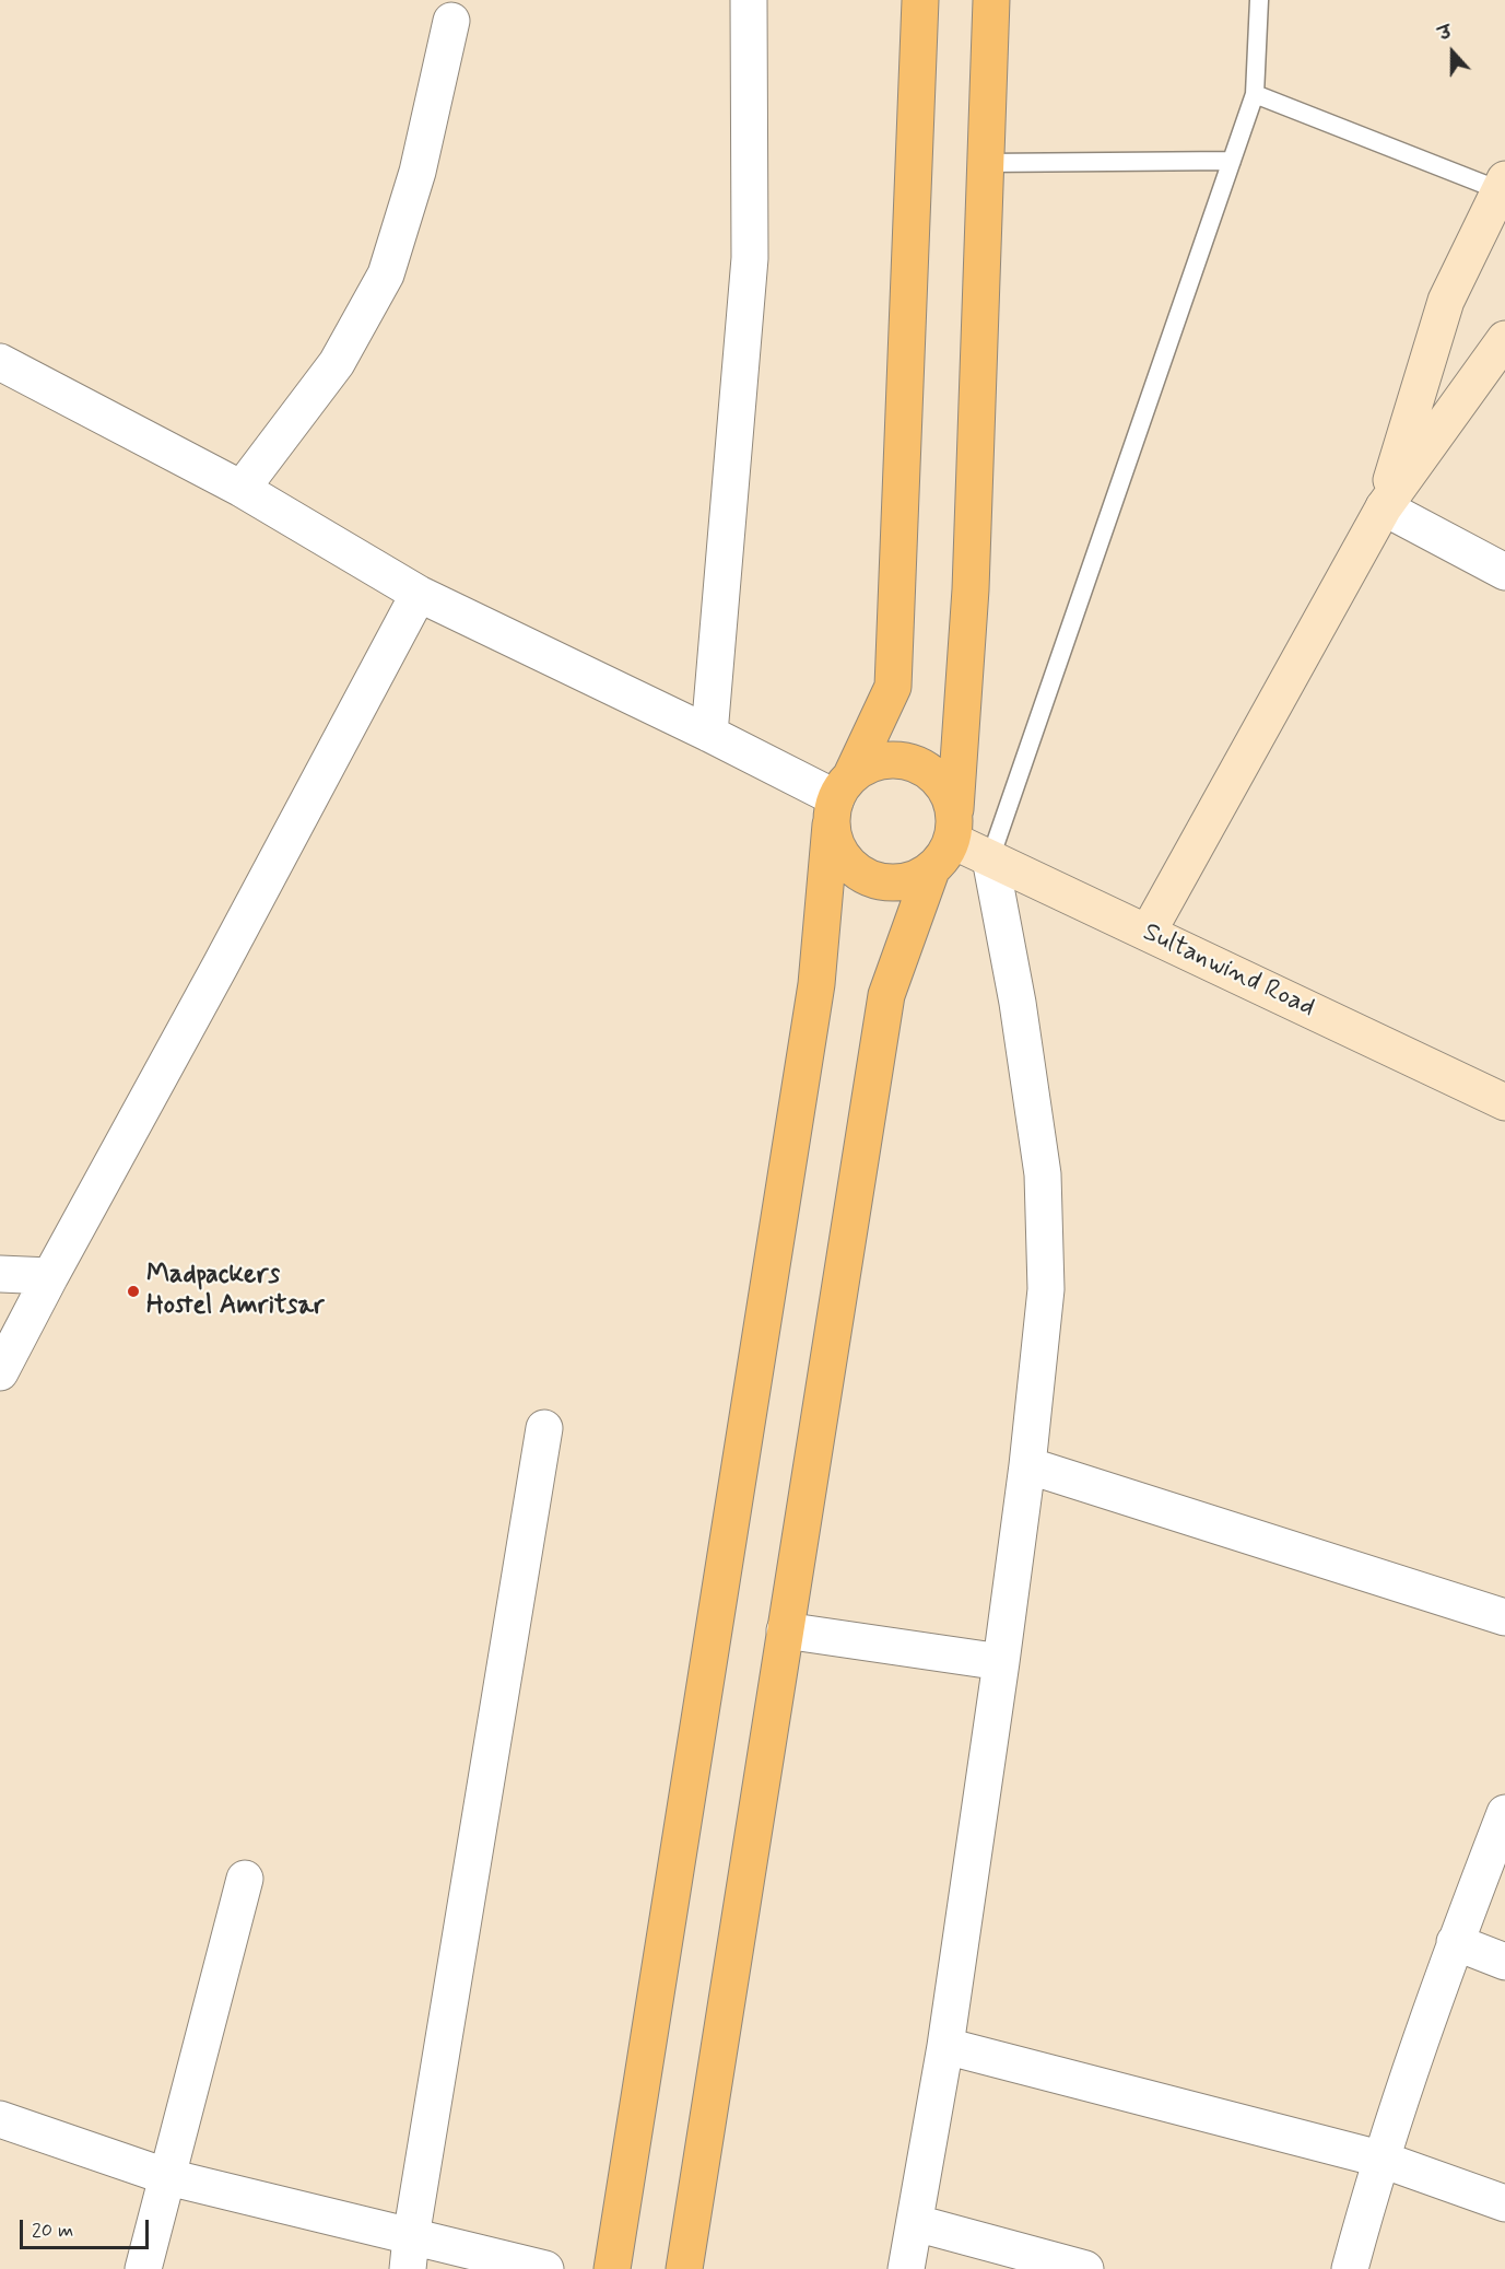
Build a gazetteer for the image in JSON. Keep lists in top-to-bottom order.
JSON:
{
  "streets": {
    "street": ["Sultanwind Road"]
  },
  "places": ["Madpackers Hostel Amritsar"],
  "scale_bar": "20 m",
  "north": "top"
}
